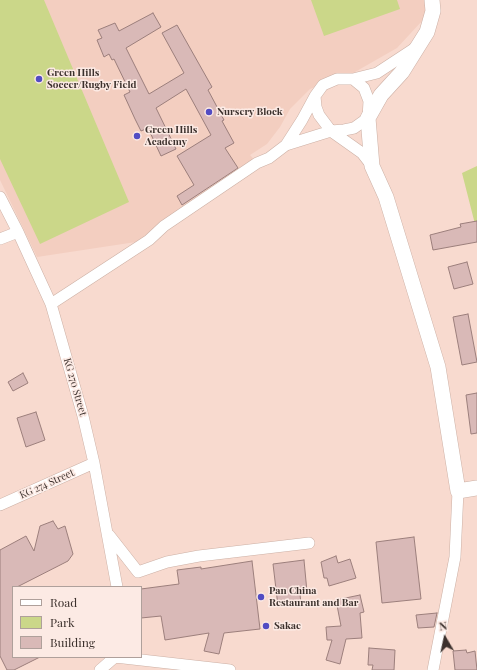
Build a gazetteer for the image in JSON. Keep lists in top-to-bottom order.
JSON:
{
  "streets": {
    "street": ["KG 270 Street", "KG 274 Street"]
  },
  "crossings": [
    ["KG 270 Street", "KG 274 Street"]
  ],
  "places": [
    "Green Hills Soccer/Rugby Field",
    "Nursery Block",
    "Green Hills Academy",
    "Pan China Restaurant and Bar",
    "Sakae"
  ],
  "legend": ["Road", "Park", "Building"],
  "north": "top"
}
